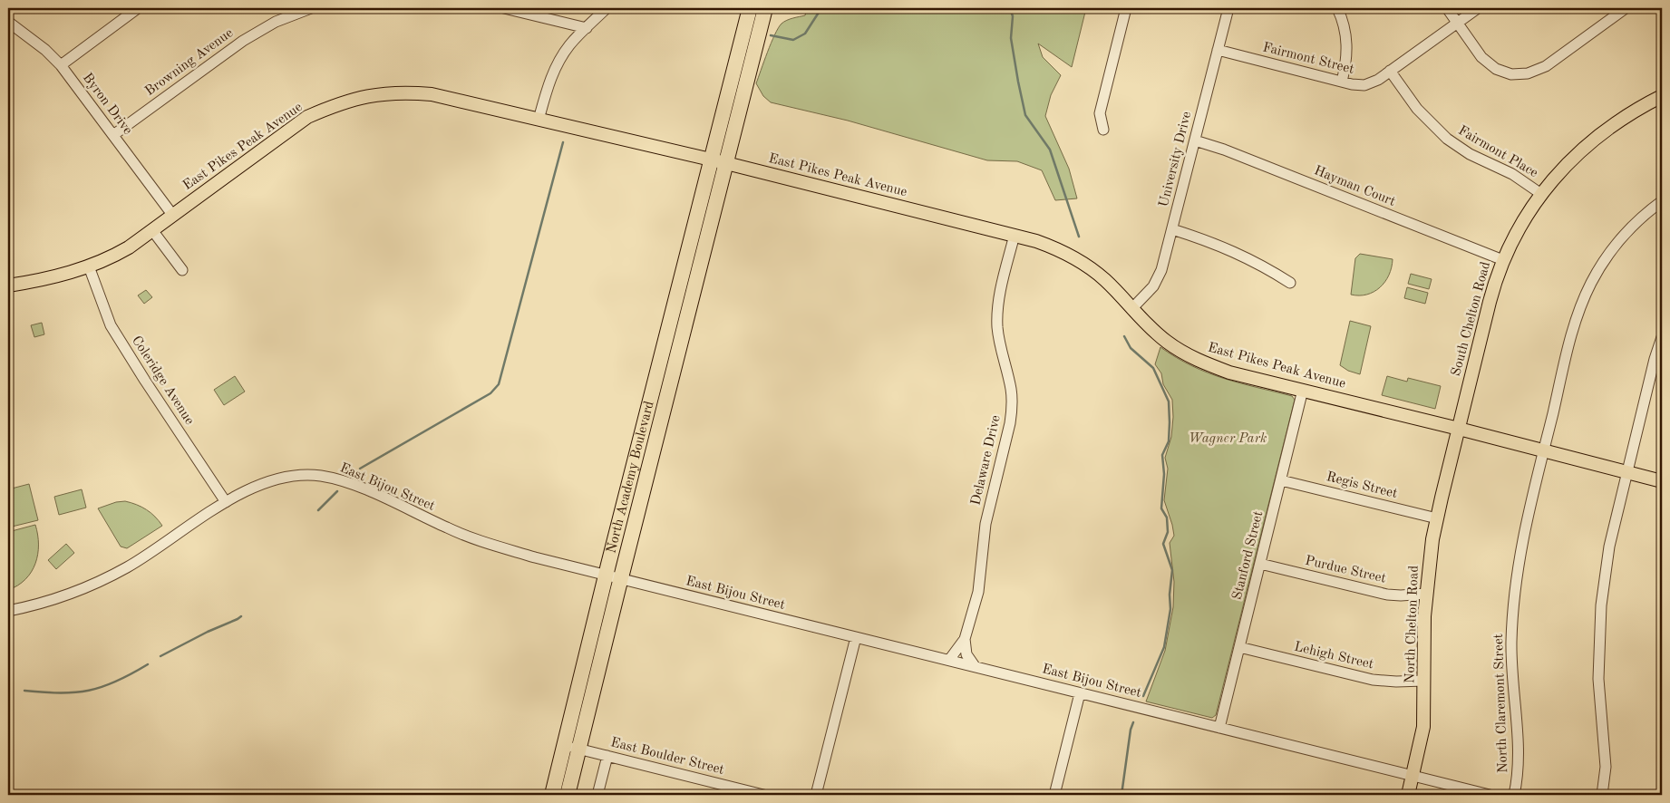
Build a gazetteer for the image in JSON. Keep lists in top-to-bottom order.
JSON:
{
  "streets": {
    "highway": ["North Academy Boulevard"],
    "main road": ["East Pikes Peak Avenue", "South Chelton Road", "North Chelton Road"],
    "street": [
      "Fairmont Street",
      "Browning Avenue",
      "Byron Drive",
      "Fairmont Place",
      "University Drive",
      "Hayman Court",
      "Coleridge Avenue",
      "Delaware Drive",
      "Regis Street",
      "East Bijou Street",
      "Stanford Street",
      "Purdue Street",
      "Lehigh Street",
      "North Claremont Street",
      "East Boulder Street"
    ]
  },
  "crossings": [
    ["Fairmont Street", "Fairmont Place"],
    ["Fairmont Street", "University Drive"],
    ["Browning Avenue", "Byron Drive"],
    ["Byron Drive", "East Pikes Peak Avenue"],
    ["East Pikes Peak Avenue", "University Drive"],
    ["East Pikes Peak Avenue", "South Chelton Road"],
    ["East Pikes Peak Avenue", "Coleridge Avenue"],
    ["East Pikes Peak Avenue", "Delaware Drive"],
    ["East Pikes Peak Avenue", "North Academy Boulevard"],
    ["East Pikes Peak Avenue", "Stanford Street"],
    ["East Pikes Peak Avenue", "North Chelton Road"],
    ["East Pikes Peak Avenue", "North Claremont Street"],
    ["Fairmont Place", "South Chelton Road"],
    ["University Drive", "Hayman Court"],
    ["Hayman Court", "South Chelton Road"],
    ["South Chelton Road", "North Chelton Road"],
    ["Coleridge Avenue", "East Bijou Street"],
    ["Delaware Drive", "East Bijou Street"],
    ["North Academy Boulevard", "East Bijou Street"],
    ["North Academy Boulevard", "East Boulder Street"],
    ["Regis Street", "Stanford Street"],
    ["Regis Street", "North Chelton Road"],
    ["East Bijou Street", "Stanford Street"],
    ["East Bijou Street", "North Chelton Road"],
    ["Stanford Street", "Purdue Street"],
    ["Stanford Street", "Lehigh Street"],
    ["Purdue Street", "North Chelton Road"],
    ["North Chelton Road", "Lehigh Street"]
  ],
  "parks": ["Wagner Park"]
}
